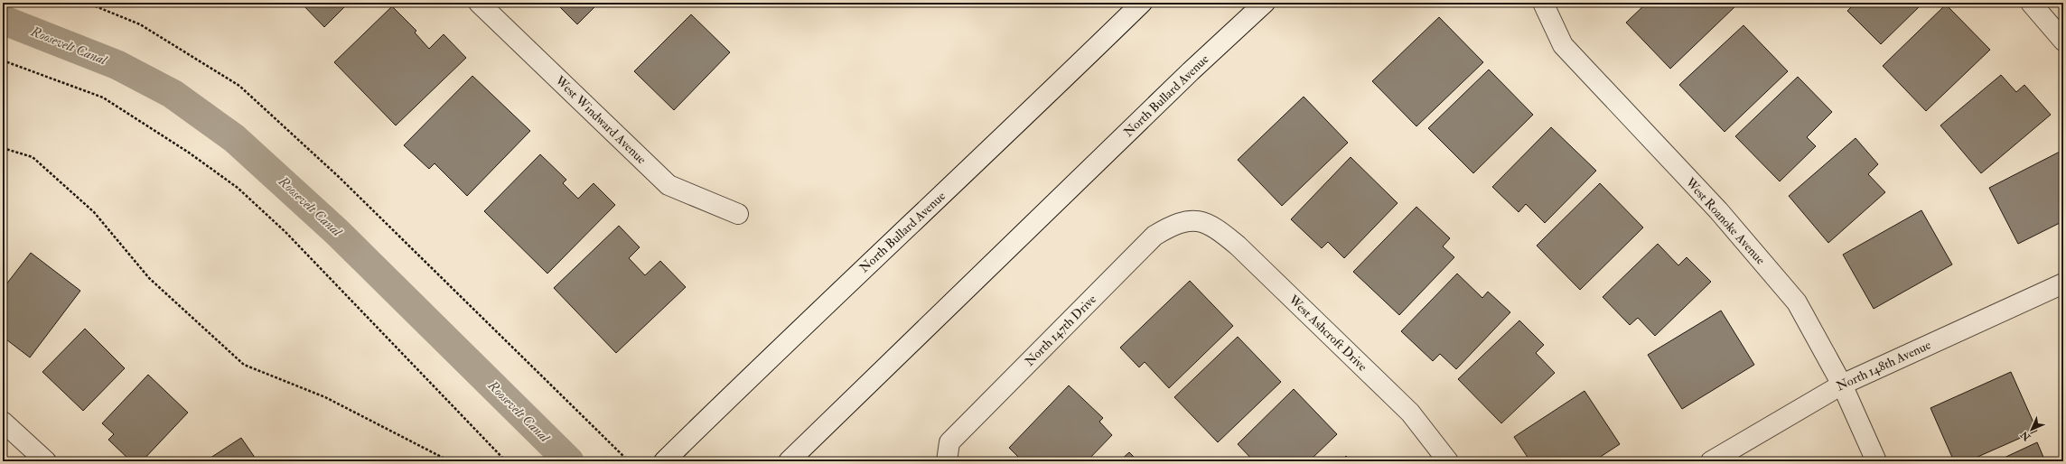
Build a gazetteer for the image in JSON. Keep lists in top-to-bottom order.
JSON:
{
  "streets": {
    "street": [
      "North Bullard Avenue",
      "West Windward Avenue",
      "West Roanoke Avenue",
      "North 147th Drive",
      "West Ashcroft Drive",
      "North 148th Avenue"
    ]
  },
  "crossings": [
    ["West Roanoke Avenue", "North 148th Avenue"],
    ["North 147th Drive", "West Ashcroft Drive"]
  ],
  "water": ["Roosevelt Canal"],
  "north": "bottom left"
}
